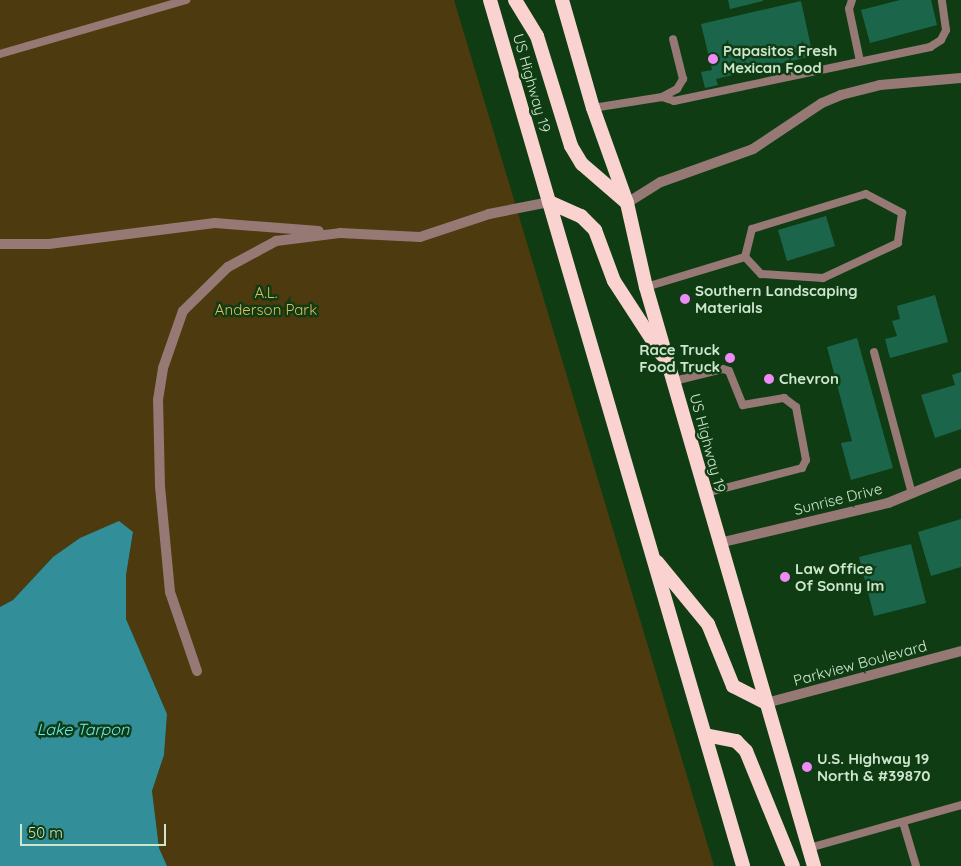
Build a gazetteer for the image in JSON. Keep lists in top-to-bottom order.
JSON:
{
  "streets": {
    "highway": ["US Highway 19"],
    "street": ["Sunrise Drive", "Parkview Boulevard"]
  },
  "crossings": [
    ["US Highway 19", "Sunrise Drive"],
    ["US Highway 19", "Parkview Boulevard"]
  ],
  "water": ["Lake Tarpon"],
  "parks": ["A.L. Anderson Park"],
  "places": [
    "Papasitos Fresh Mexican Food",
    "Southern Landscaping Materials",
    "Race Truck Food Truck",
    "Chevron",
    "Law Office Of Sonny Im",
    "U.S. Highway 19 North & #39870"
  ],
  "scale_bar": "50 m"
}
